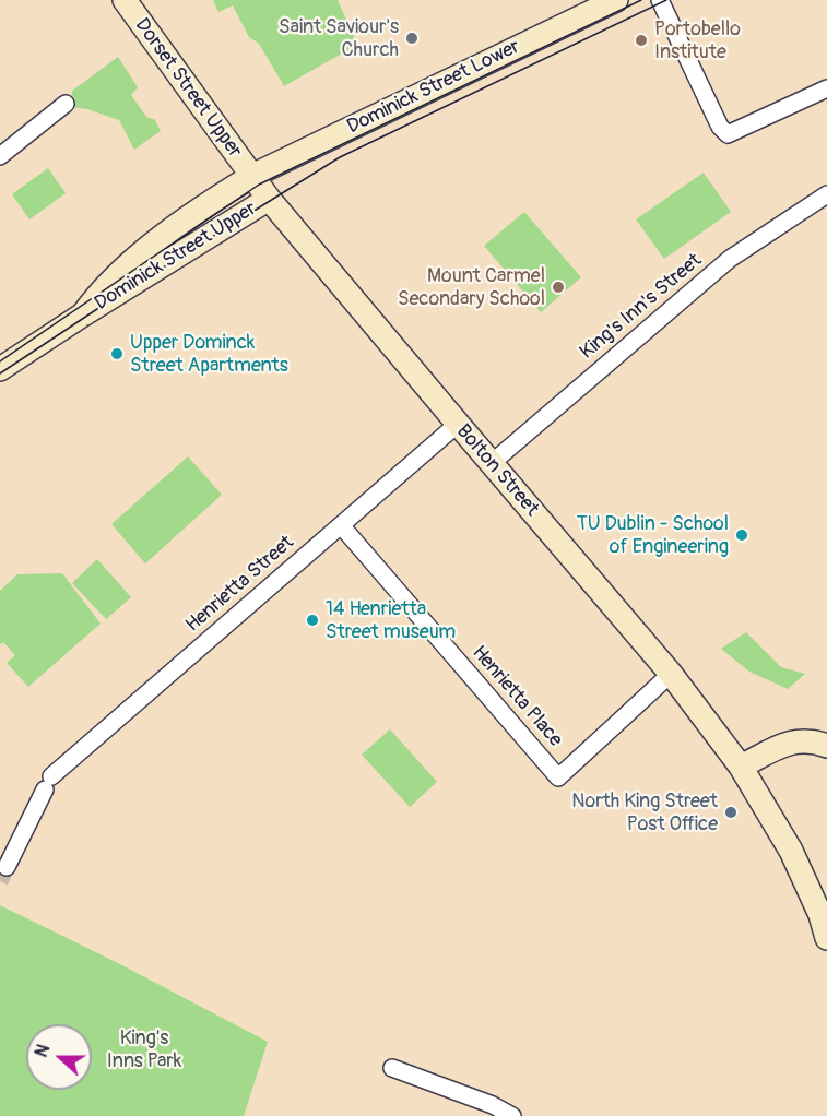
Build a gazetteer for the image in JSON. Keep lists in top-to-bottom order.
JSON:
{
  "streets": {
    "main road": [
      "Dominick Street Lower",
      "Dorset Street Upper",
      "Dominick Street Upper",
      "Bolton Street"
    ],
    "street": ["King's Inn's Street", "Henrietta Street", "Henrietta Place"]
  },
  "crossings": [
    ["Dominick Street Lower", "Dorset Street Upper"],
    ["Dominick Street Lower", "Dominick Street Upper"],
    ["Dominick Street Lower", "Bolton Street"],
    ["Dorset Street Upper", "Dominick Street Upper"],
    ["Dorset Street Upper", "Bolton Street"],
    ["Dominick Street Upper", "Bolton Street"],
    ["King's Inn's Street", "Bolton Street"],
    ["Bolton Street", "Henrietta Street"],
    ["Bolton Street", "Henrietta Place"],
    ["Henrietta Street", "Henrietta Place"]
  ],
  "parks": ["King's Inns Park"],
  "places": [
    "Saint Saviour's Church",
    "Portobello Institute",
    "Mount Carmel Secondary School",
    "Upper Dominck Street Apartments",
    "TU Dublin - School of Engineering",
    "14 Henrietta Street museum",
    "North King Street Post Office"
  ],
  "north": "left"
}
